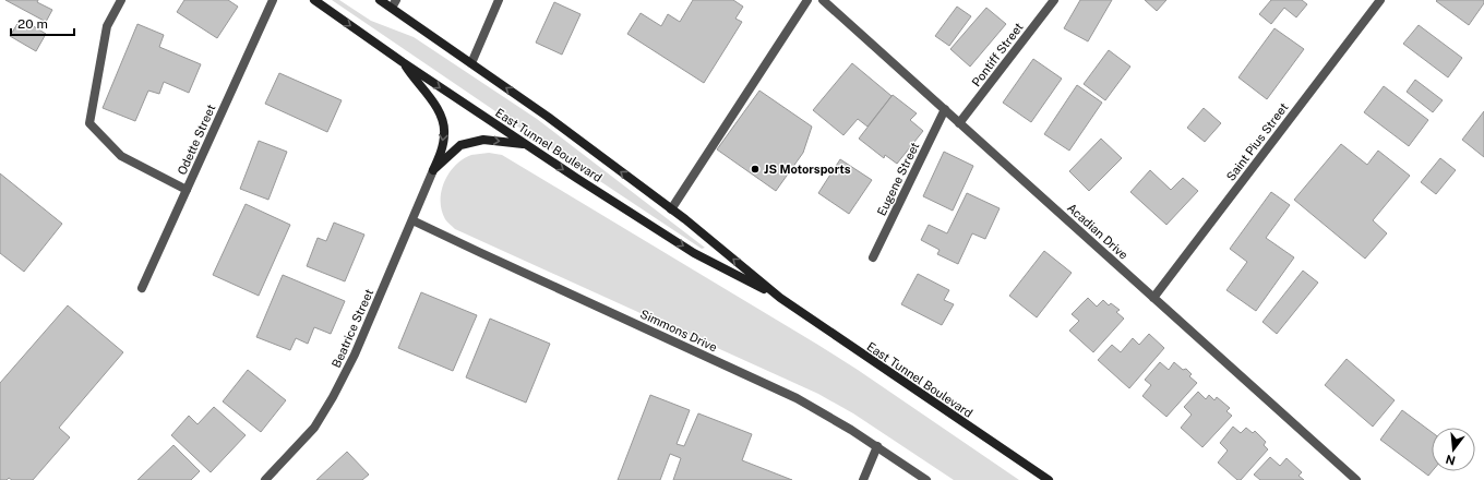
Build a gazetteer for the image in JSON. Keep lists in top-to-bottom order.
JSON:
{
  "streets": {
    "main road": ["East Tunnel Boulevard"],
    "street": [
      "Pontiff Street",
      "Odette Street",
      "Saint Pius Street",
      "Eugene Street",
      "Acadian Drive",
      "Beatrice Street",
      "Simmons Drive"
    ]
  },
  "crossings": [
    ["Pontiff Street", "Acadian Drive"],
    ["Saint Pius Street", "Acadian Drive"],
    ["Eugene Street", "Acadian Drive"],
    ["Beatrice Street", "Simmons Drive"]
  ],
  "places": ["JS Motorsports"],
  "scale_bar": "20 m",
  "north": "bottom"
}
